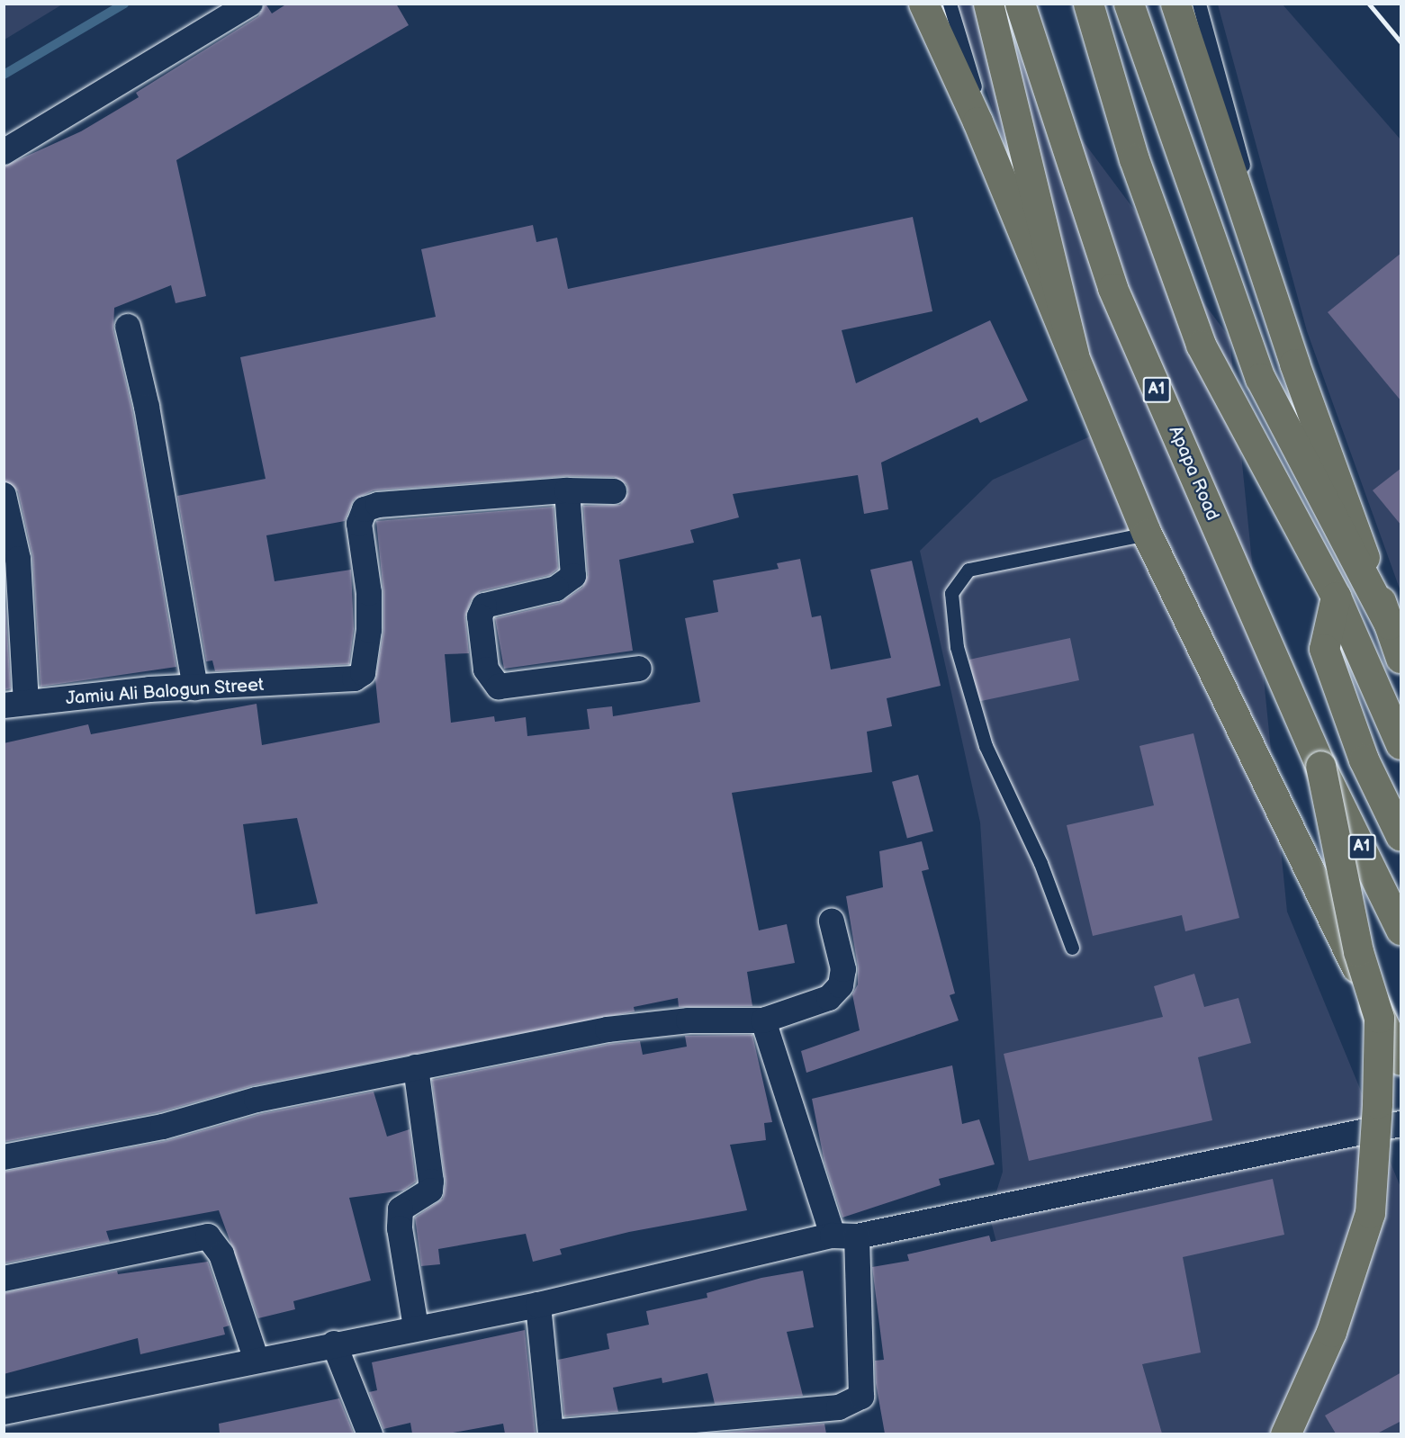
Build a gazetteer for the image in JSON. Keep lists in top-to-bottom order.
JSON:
{
  "streets": {
    "main road": ["A1", "Apapa Road"],
    "street": ["Jamiu Ali Balogun Street"]
  }
}
